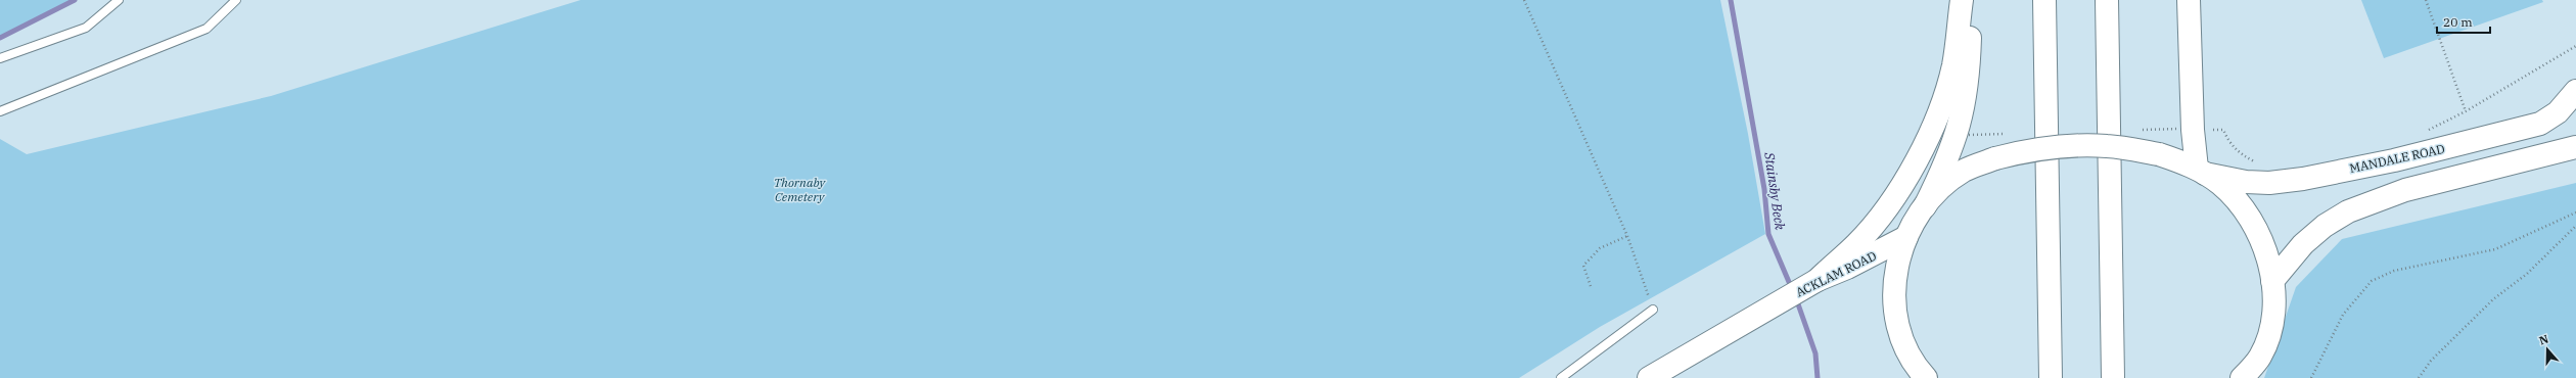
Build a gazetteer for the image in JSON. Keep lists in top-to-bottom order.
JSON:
{
  "streets": {
    "main road": ["MANDALE ROAD", "ACKLAM ROAD"]
  },
  "water": ["Stainsby Beck"],
  "parks": ["Thornaby Cemetery"],
  "scale_bar": "20 m",
  "north": "top"
}
